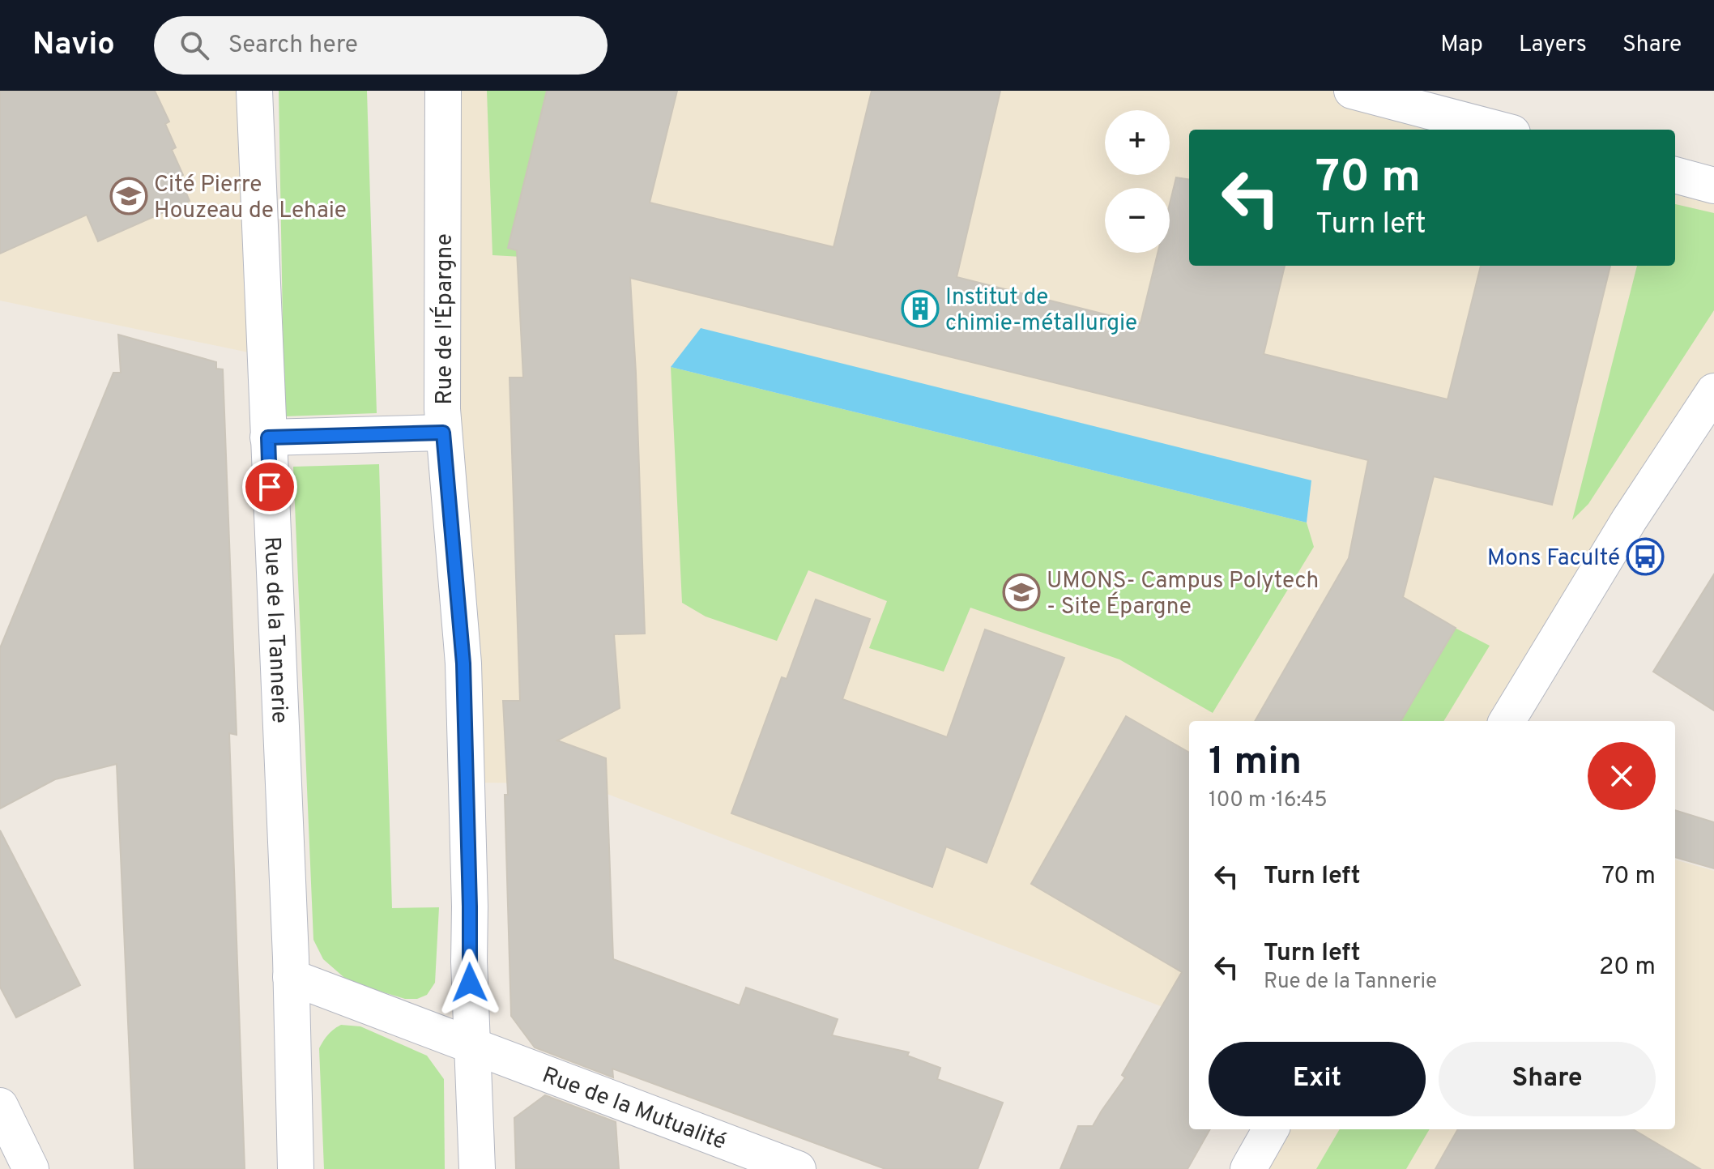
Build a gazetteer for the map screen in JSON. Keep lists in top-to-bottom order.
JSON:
{
  "streets": {
    "street": ["Rue de l'Épargne", "Rue de la Tannerie", "Rue de la Mutualité"]
  },
  "crossings": [
    ["Rue de l'Épargne", "Rue de la Mutualité"],
    ["Rue de la Tannerie", "Rue de la Mutualité"]
  ],
  "places": {
    "school or university": ["Cité Pierre Houzeau de Lehaie", "UMONS- Campus Polytech - Site Épargne"],
    "building": ["Institut de chimie-métallurgie"],
    "bus stop": ["Mons Faculté"]
  },
  "page": {
    "header": "Navio",
    "search": "Search here",
    "nav": ["Map", "Layers", "Share"],
    "map_buttons": ["+", "−"],
    "turn": ["70 m", "Turn left"],
    "heading": ["1 min", "100 m · 16:45"],
    "list": [
      {
        "name": "Turn left",
        "value": "70 m"
      },
      {
        "name": "Turn left",
        "note": "Rue de la Tannerie",
        "value": "20 m"
      }
    ],
    "buttons": ["Exit", "Share"]
  }
}
